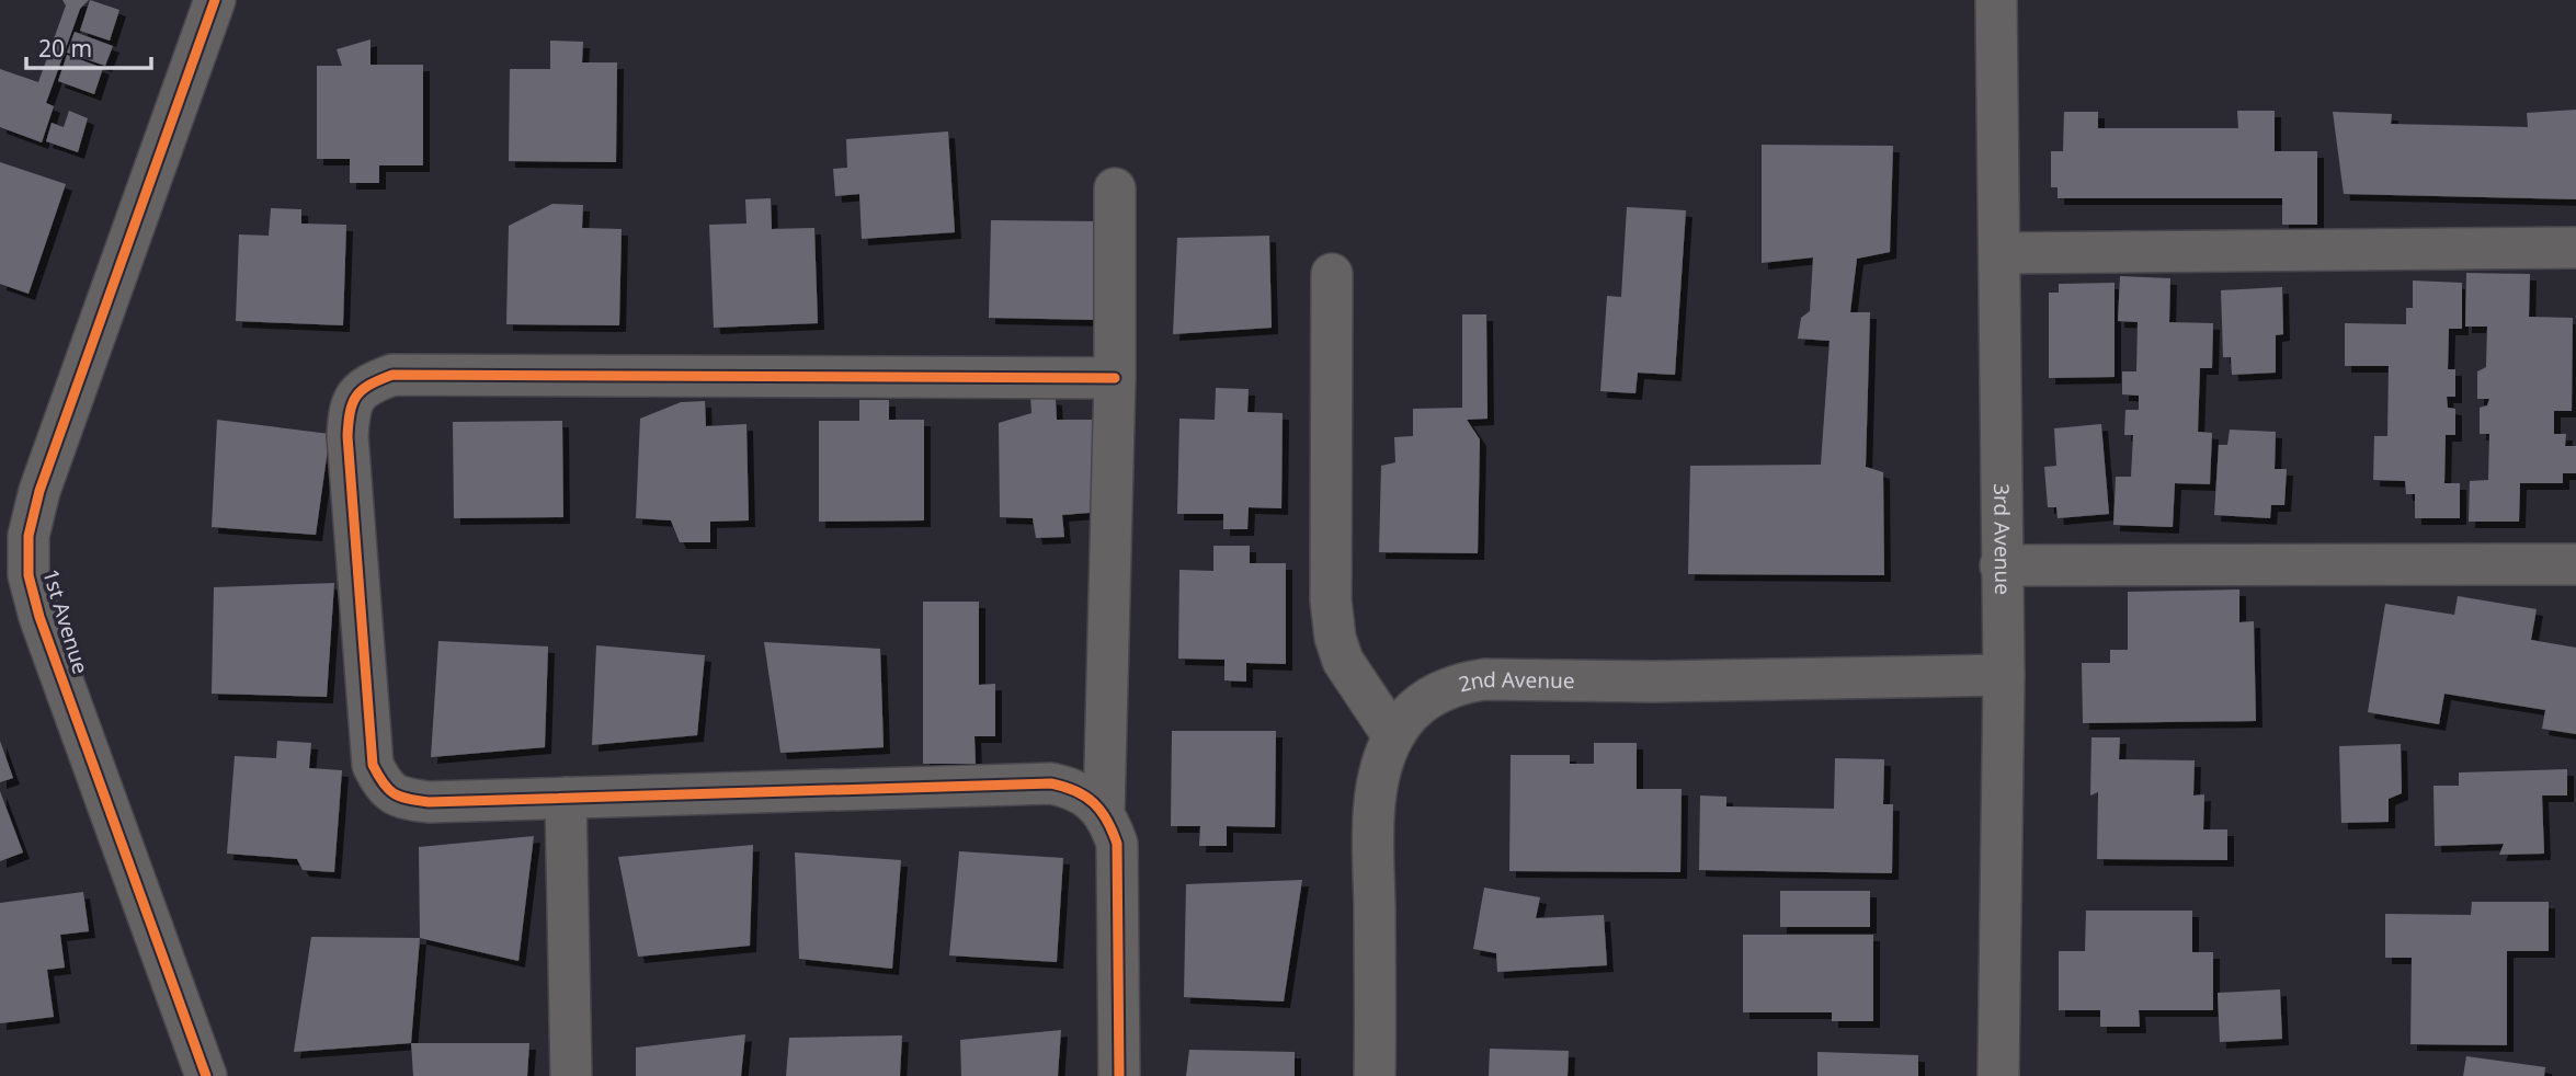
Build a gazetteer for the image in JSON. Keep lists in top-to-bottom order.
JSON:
{
  "streets": {
    "street": ["3rd Avenue", "1st Avenue", "2nd Avenue"]
  },
  "crossings": [
    ["3rd Avenue", "2nd Avenue"]
  ],
  "scale_bar": "20 m"
}
